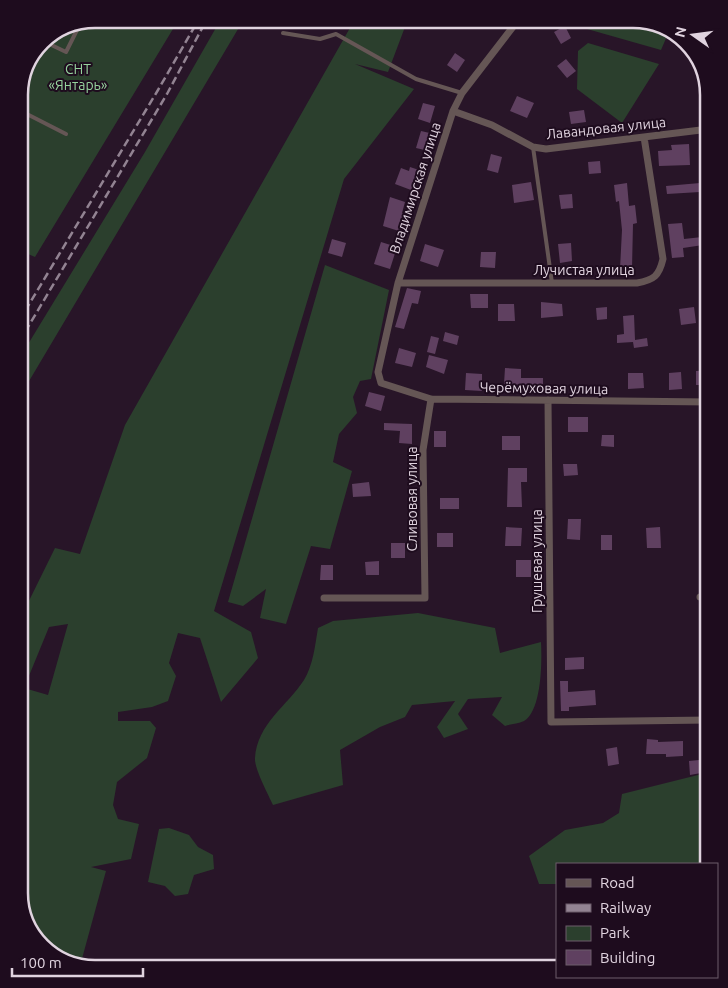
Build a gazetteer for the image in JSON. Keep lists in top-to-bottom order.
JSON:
{
  "streets": {
    "street": [
      "Лавандовая улица",
      "Владимирская улица",
      "Лучистая улица",
      "Черёмуховая улица",
      "Сливовая улица",
      "Грушевая улица"
    ]
  },
  "crossings": [
    ["Лавандовая улица", "Владимирская улица"],
    ["Лавандовая улица", "Лучистая улица"],
    ["Владимирская улица", "Лучистая улица"],
    ["Владимирская улица", "Черёмуховая улица"],
    ["Черёмуховая улица", "Сливовая улица"],
    ["Черёмуховая улица", "Грушевая улица"]
  ],
  "parks": ["СНТ «Янтарь»"],
  "legend": [
    "Road",
    "Railway",
    "Park",
    "Building"
  ],
  "scale_bar": "100 m",
  "north": "left"
}
